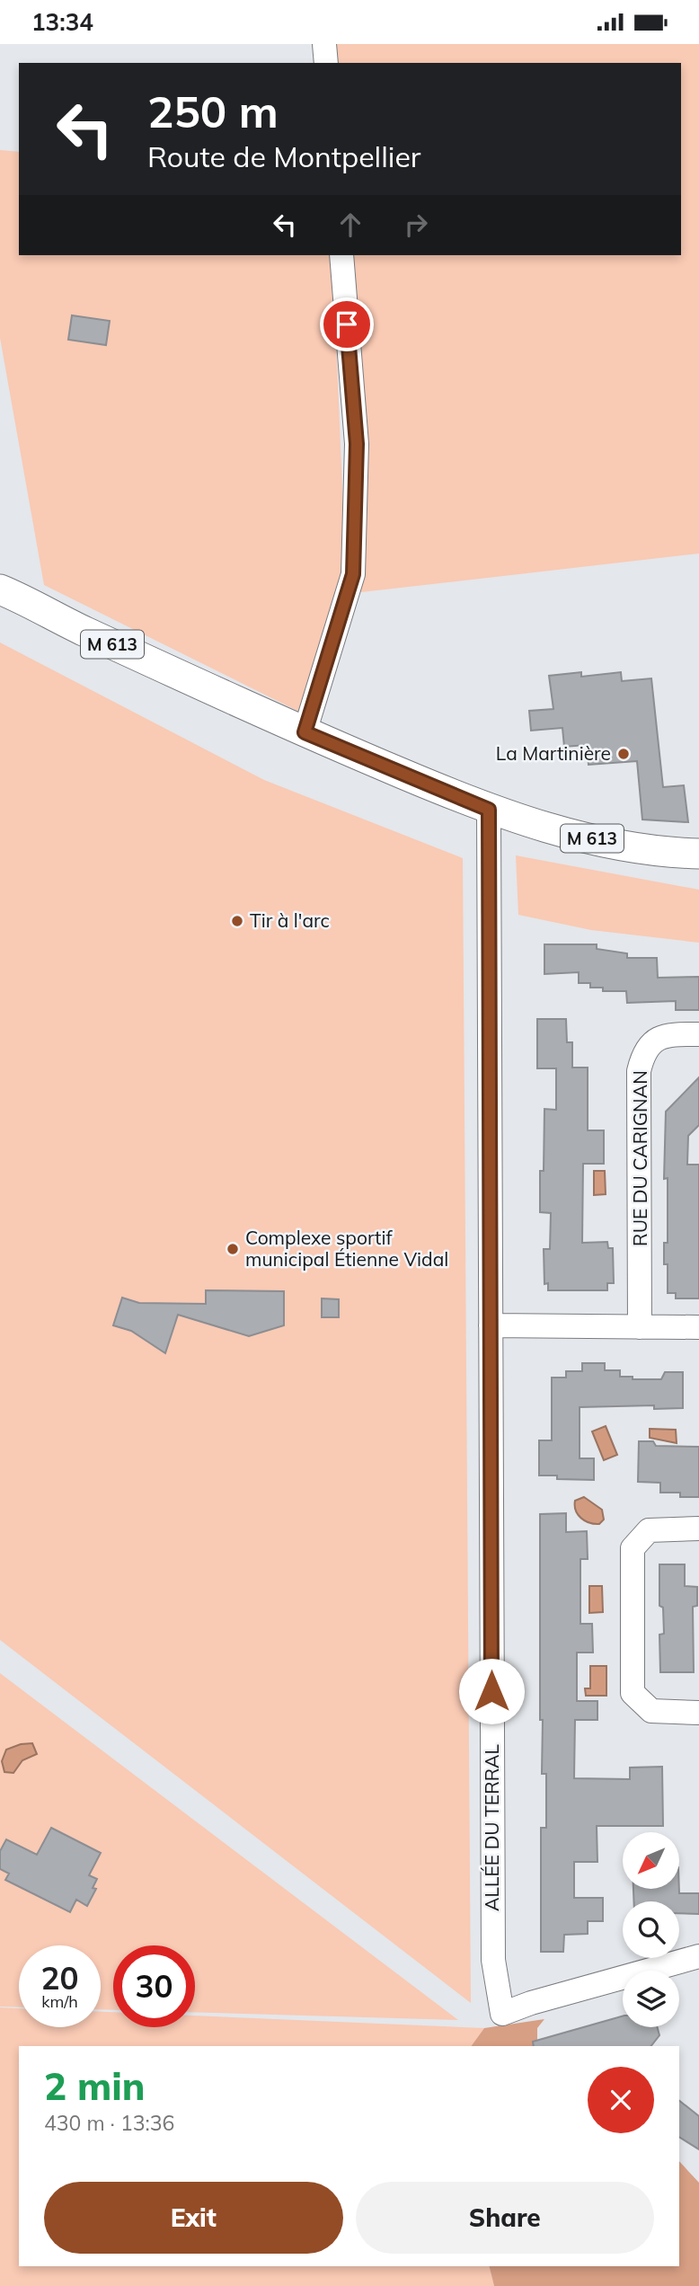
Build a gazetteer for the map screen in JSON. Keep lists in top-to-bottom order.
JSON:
{
  "streets": {
    "main road": ["M 613"],
    "street": ["RUE DU CARIGNAN", "ALLÉE DU TERRAL"]
  },
  "crossings": [
    ["M 613", "ALLÉE DU TERRAL"]
  ],
  "places": ["La Martinière", "Tir à l'arc", "Complexe sportif municipal Étienne Vidal"],
  "north": "bottom left",
  "page": {
    "status": "13:34",
    "turn": ["250 m", "Route de Montpellier"],
    "speed": "20 km/h",
    "limit": "30",
    "heading": ["2 min", "430 m · 13:36"],
    "buttons": ["Exit", "Share"]
  }
}
